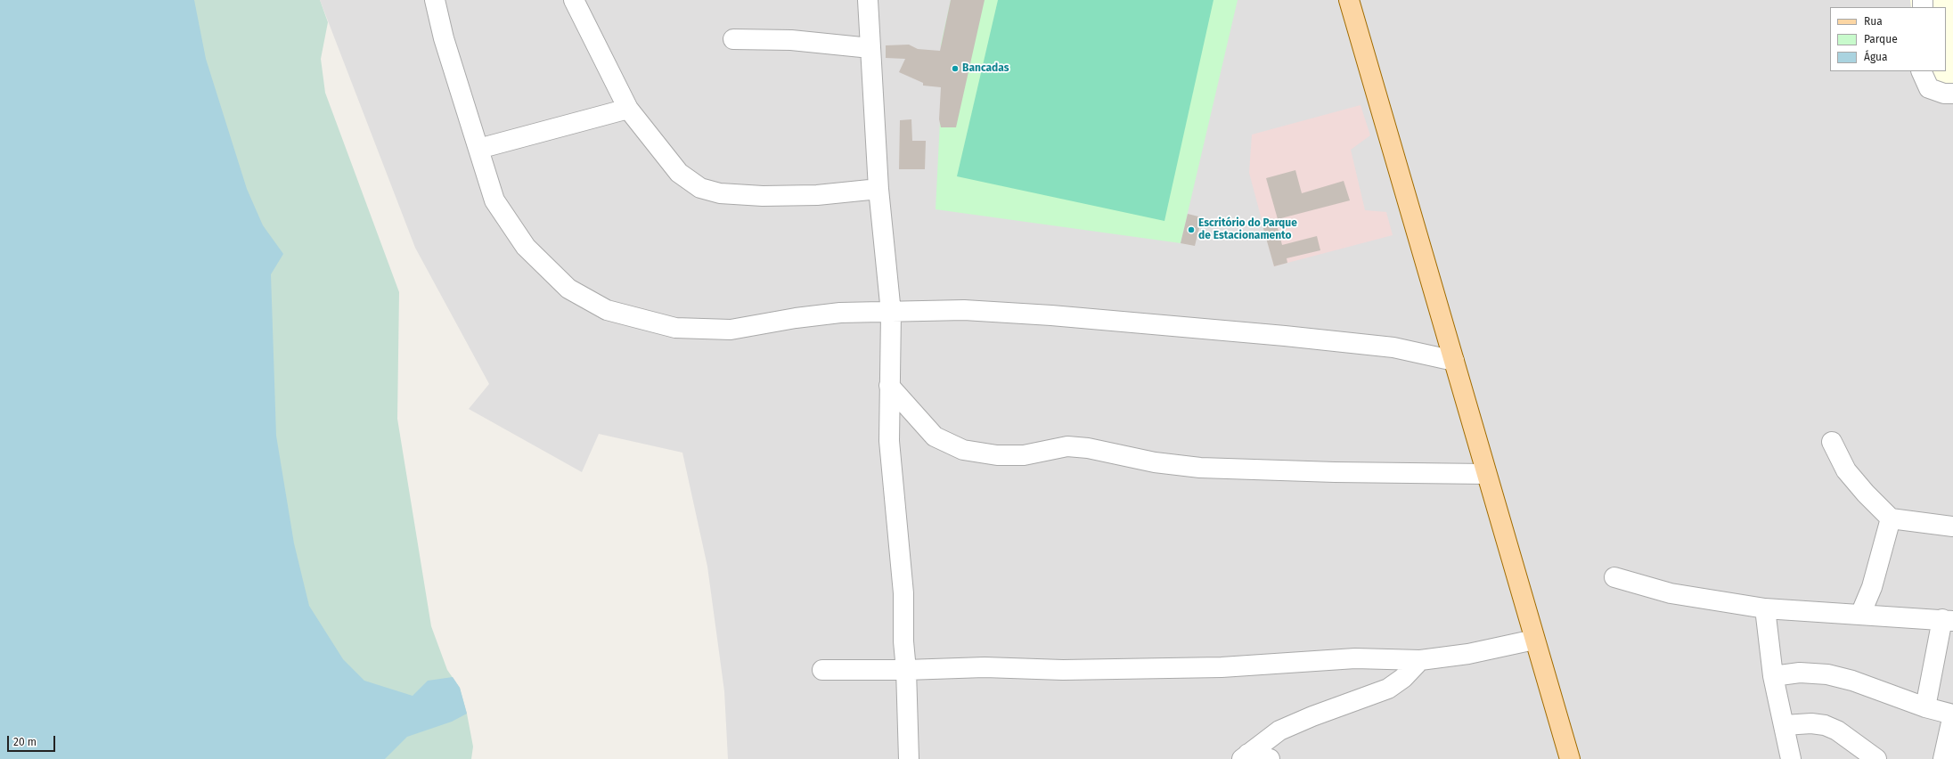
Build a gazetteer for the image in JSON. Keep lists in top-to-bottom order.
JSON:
{
  "places": ["Bancadas", "Escritório do Parque de Estacionamento"],
  "legend": ["Rua", "Parque", "Água"],
  "scale_bar": "20 m"
}
